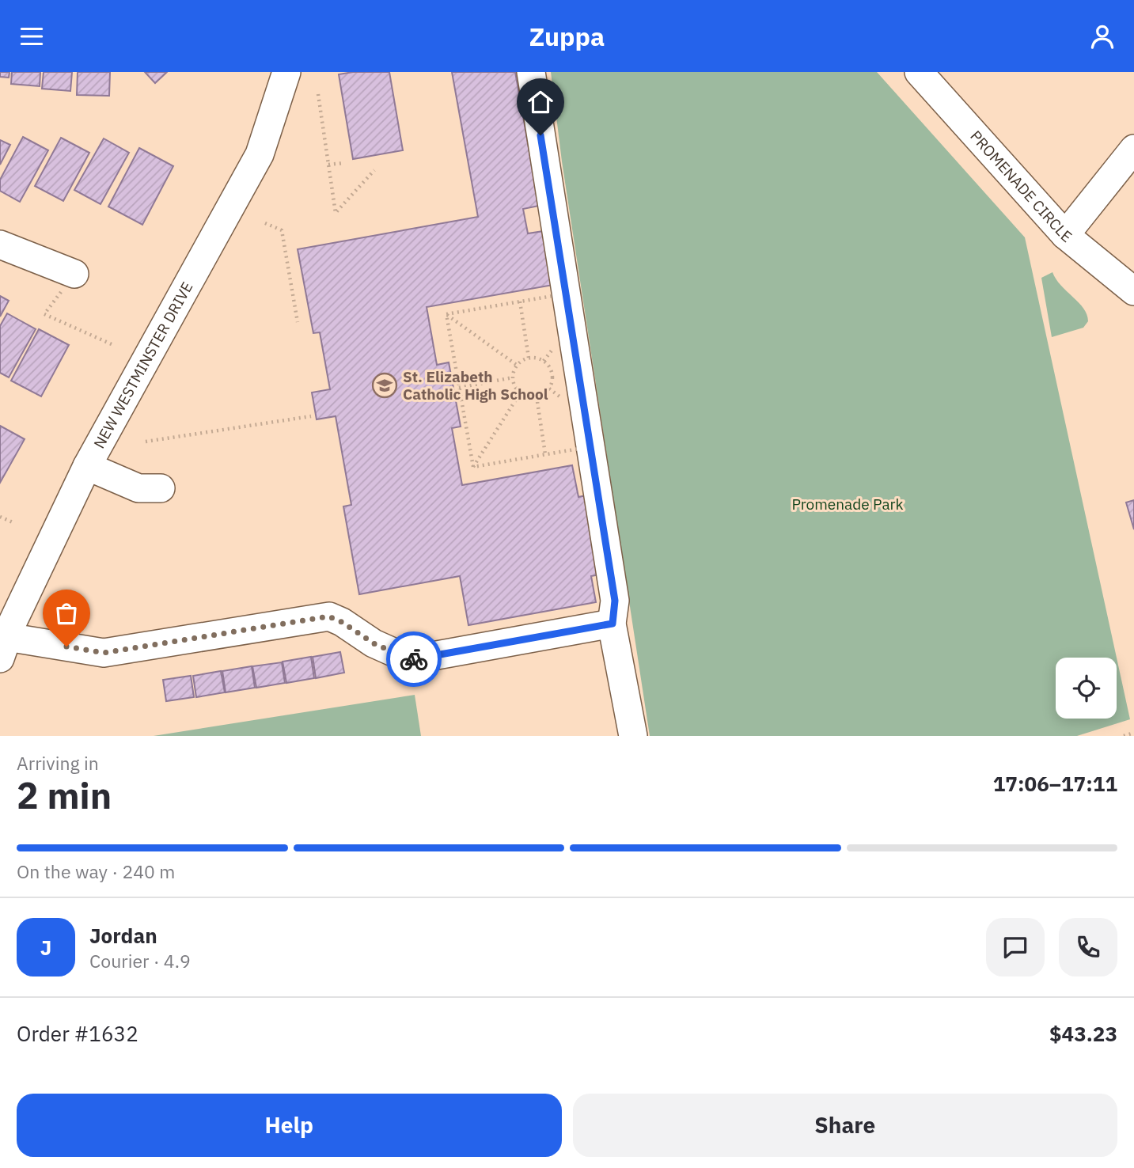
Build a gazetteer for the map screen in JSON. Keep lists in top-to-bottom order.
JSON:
{
  "streets": {
    "street": ["PROMENADE CIRCLE", "NEW WESTMINSTER DRIVE"]
  },
  "parks": ["Promenade Park"],
  "places": {
    "school or university": ["St. Elizabeth Catholic High School"]
  },
  "page": {
    "header": "Zuppa",
    "heading": ["2 min", "Arriving in", "17:06–17:11"],
    "panel": [
      "Jordan",
      "Courier · 4.9",
      "Order #1632",
      "$43.23"
    ],
    "bar": "On the way · 240 m",
    "round": "J",
    "buttons": ["Help", "Share"]
  }
}
